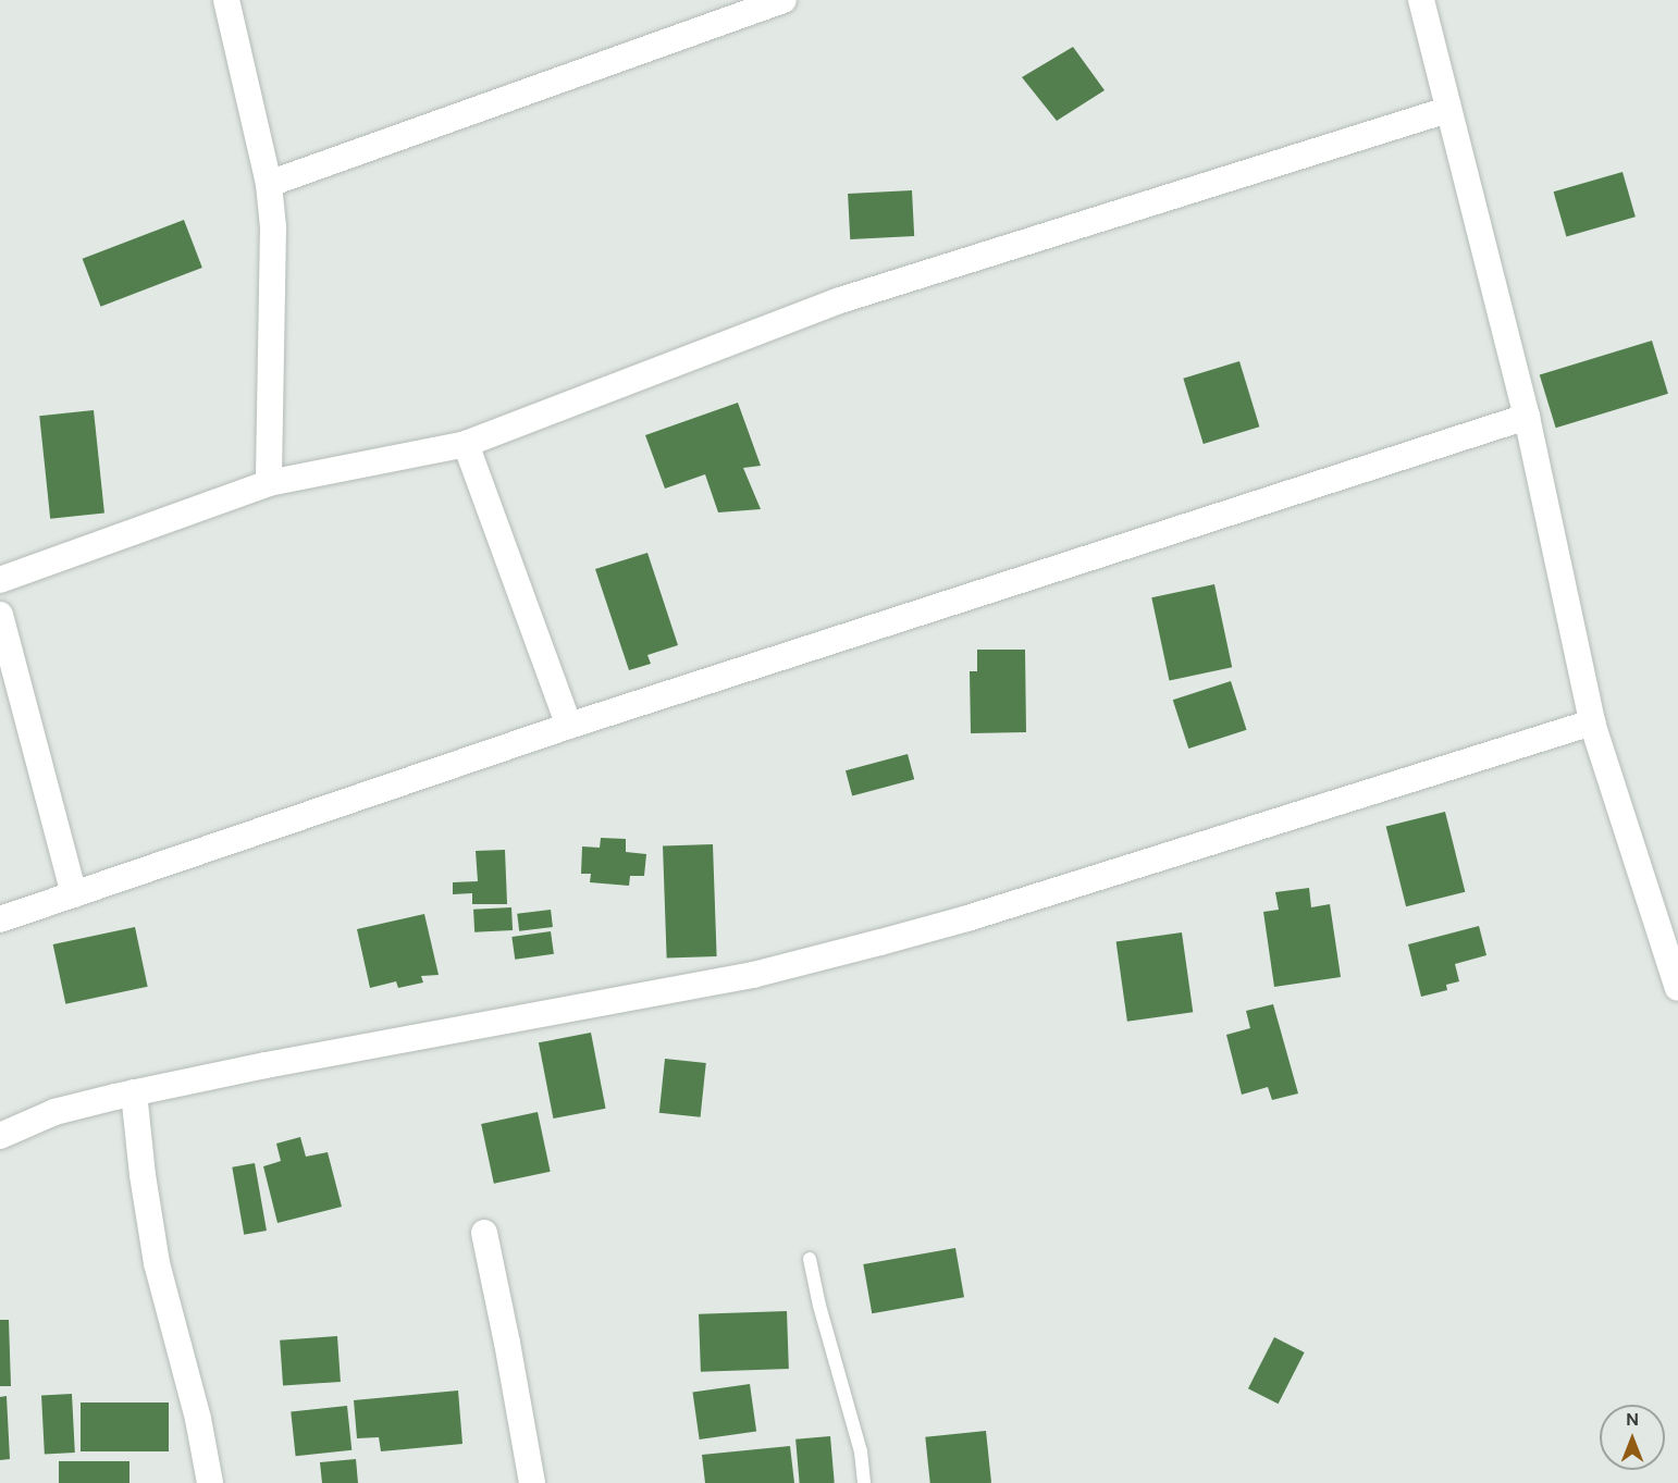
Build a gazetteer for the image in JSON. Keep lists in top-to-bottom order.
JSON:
{
  "north": "top"
}
